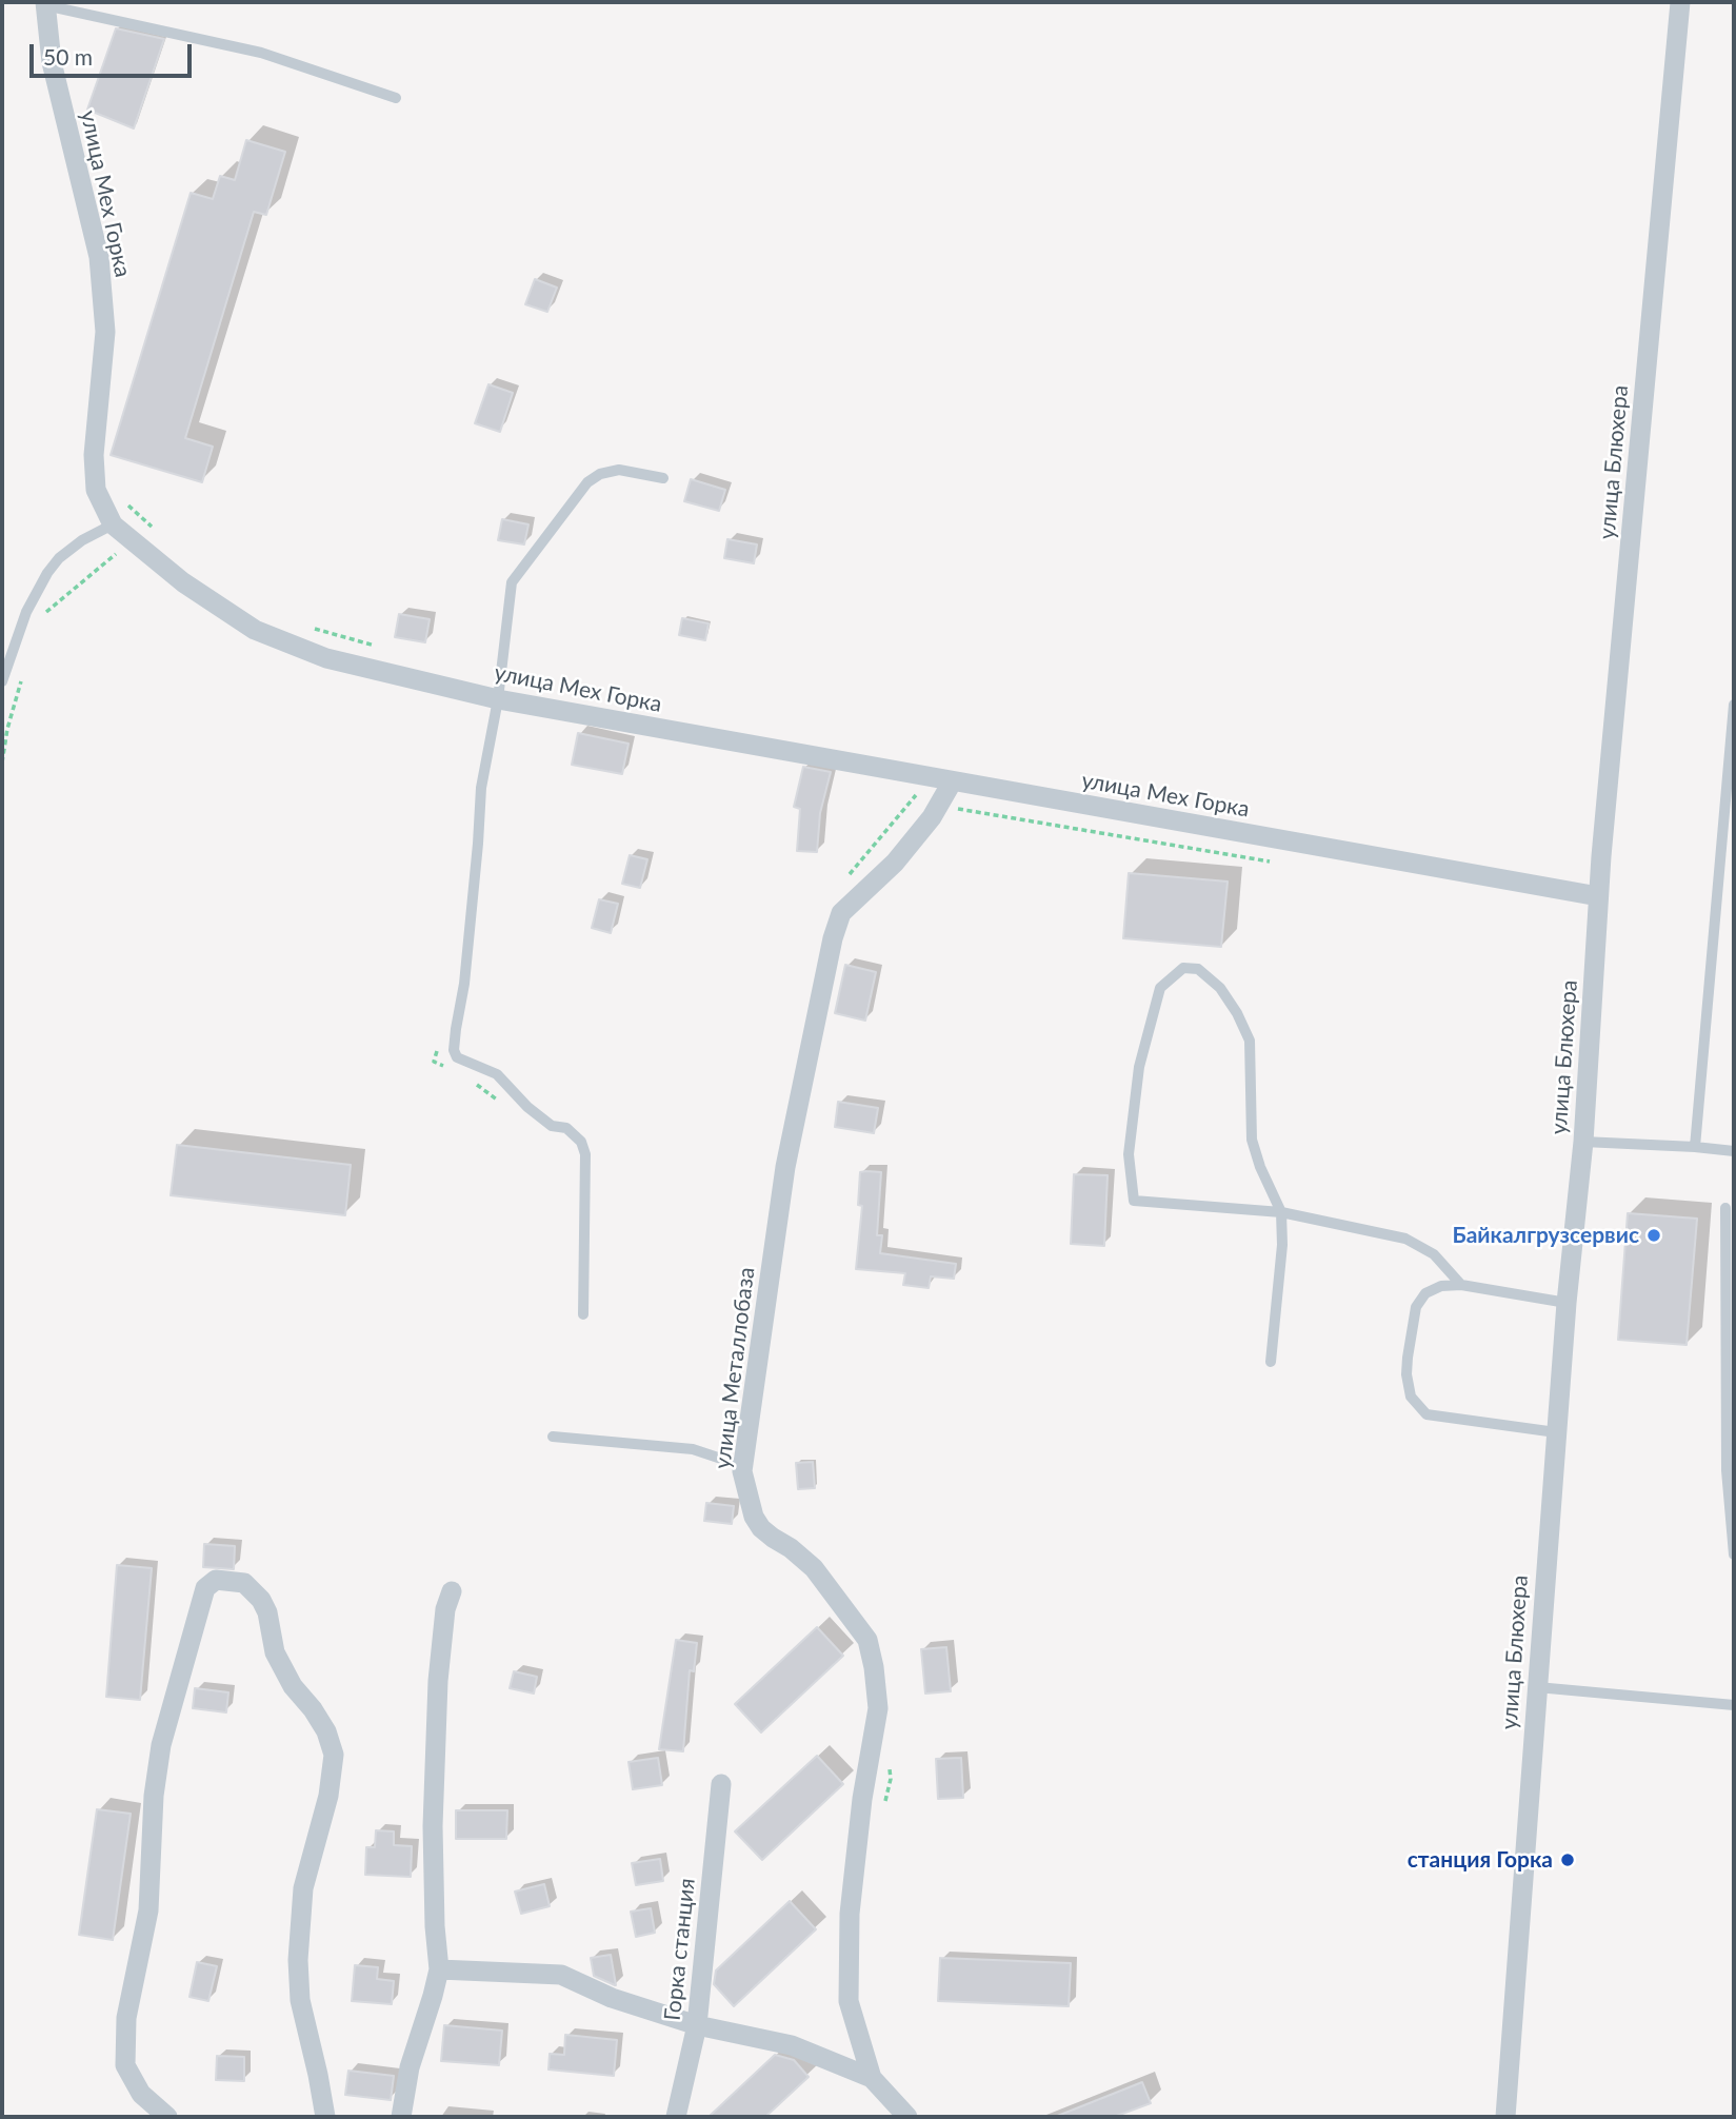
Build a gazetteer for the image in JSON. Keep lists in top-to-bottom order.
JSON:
{
  "streets": {
    "street": [
      "улица Мех Горка",
      "улица Блюхера",
      "улица Металлобаза",
      "Горка станция"
    ]
  },
  "crossings": [
    ["улица Мех Горка", "улица Блюхера"],
    ["улица Мех Горка", "улица Металлобаза"]
  ],
  "places": ["Байкалгрузсервис", "станция Горка"],
  "scale_bar": "50 m"
}
